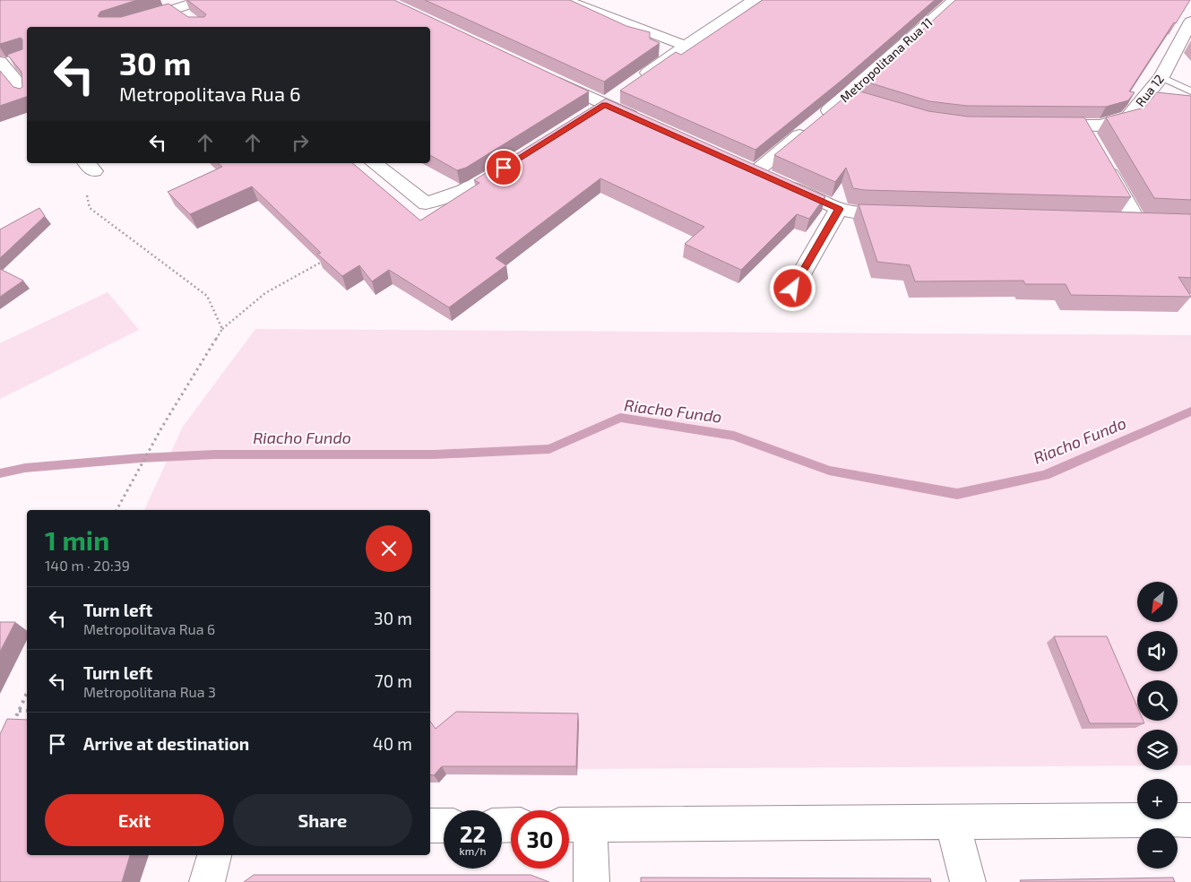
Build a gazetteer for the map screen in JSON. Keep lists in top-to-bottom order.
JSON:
{
  "streets": {
    "street": ["Metropolitana Rua 11", "Rua 12"]
  },
  "water": ["Riacho Fundo"],
  "north": "bottom left",
  "page": {
    "turn": ["30 m", "Metropolitava Rua 6"],
    "heading": ["1 min", "140 m · 20:39"],
    "map_buttons": ["+", "−"],
    "list": [
      {
        "name": "Turn left",
        "note": "Metropolitava Rua 6",
        "value": "30 m"
      },
      {
        "name": "Turn left",
        "note": "Metropolitana Rua 3",
        "value": "70 m"
      },
      {
        "name": "Arrive at destination",
        "value": "40 m"
      }
    ],
    "buttons": ["Exit", "Share"],
    "speed": "22 km/h",
    "limit": "30"
  }
}
